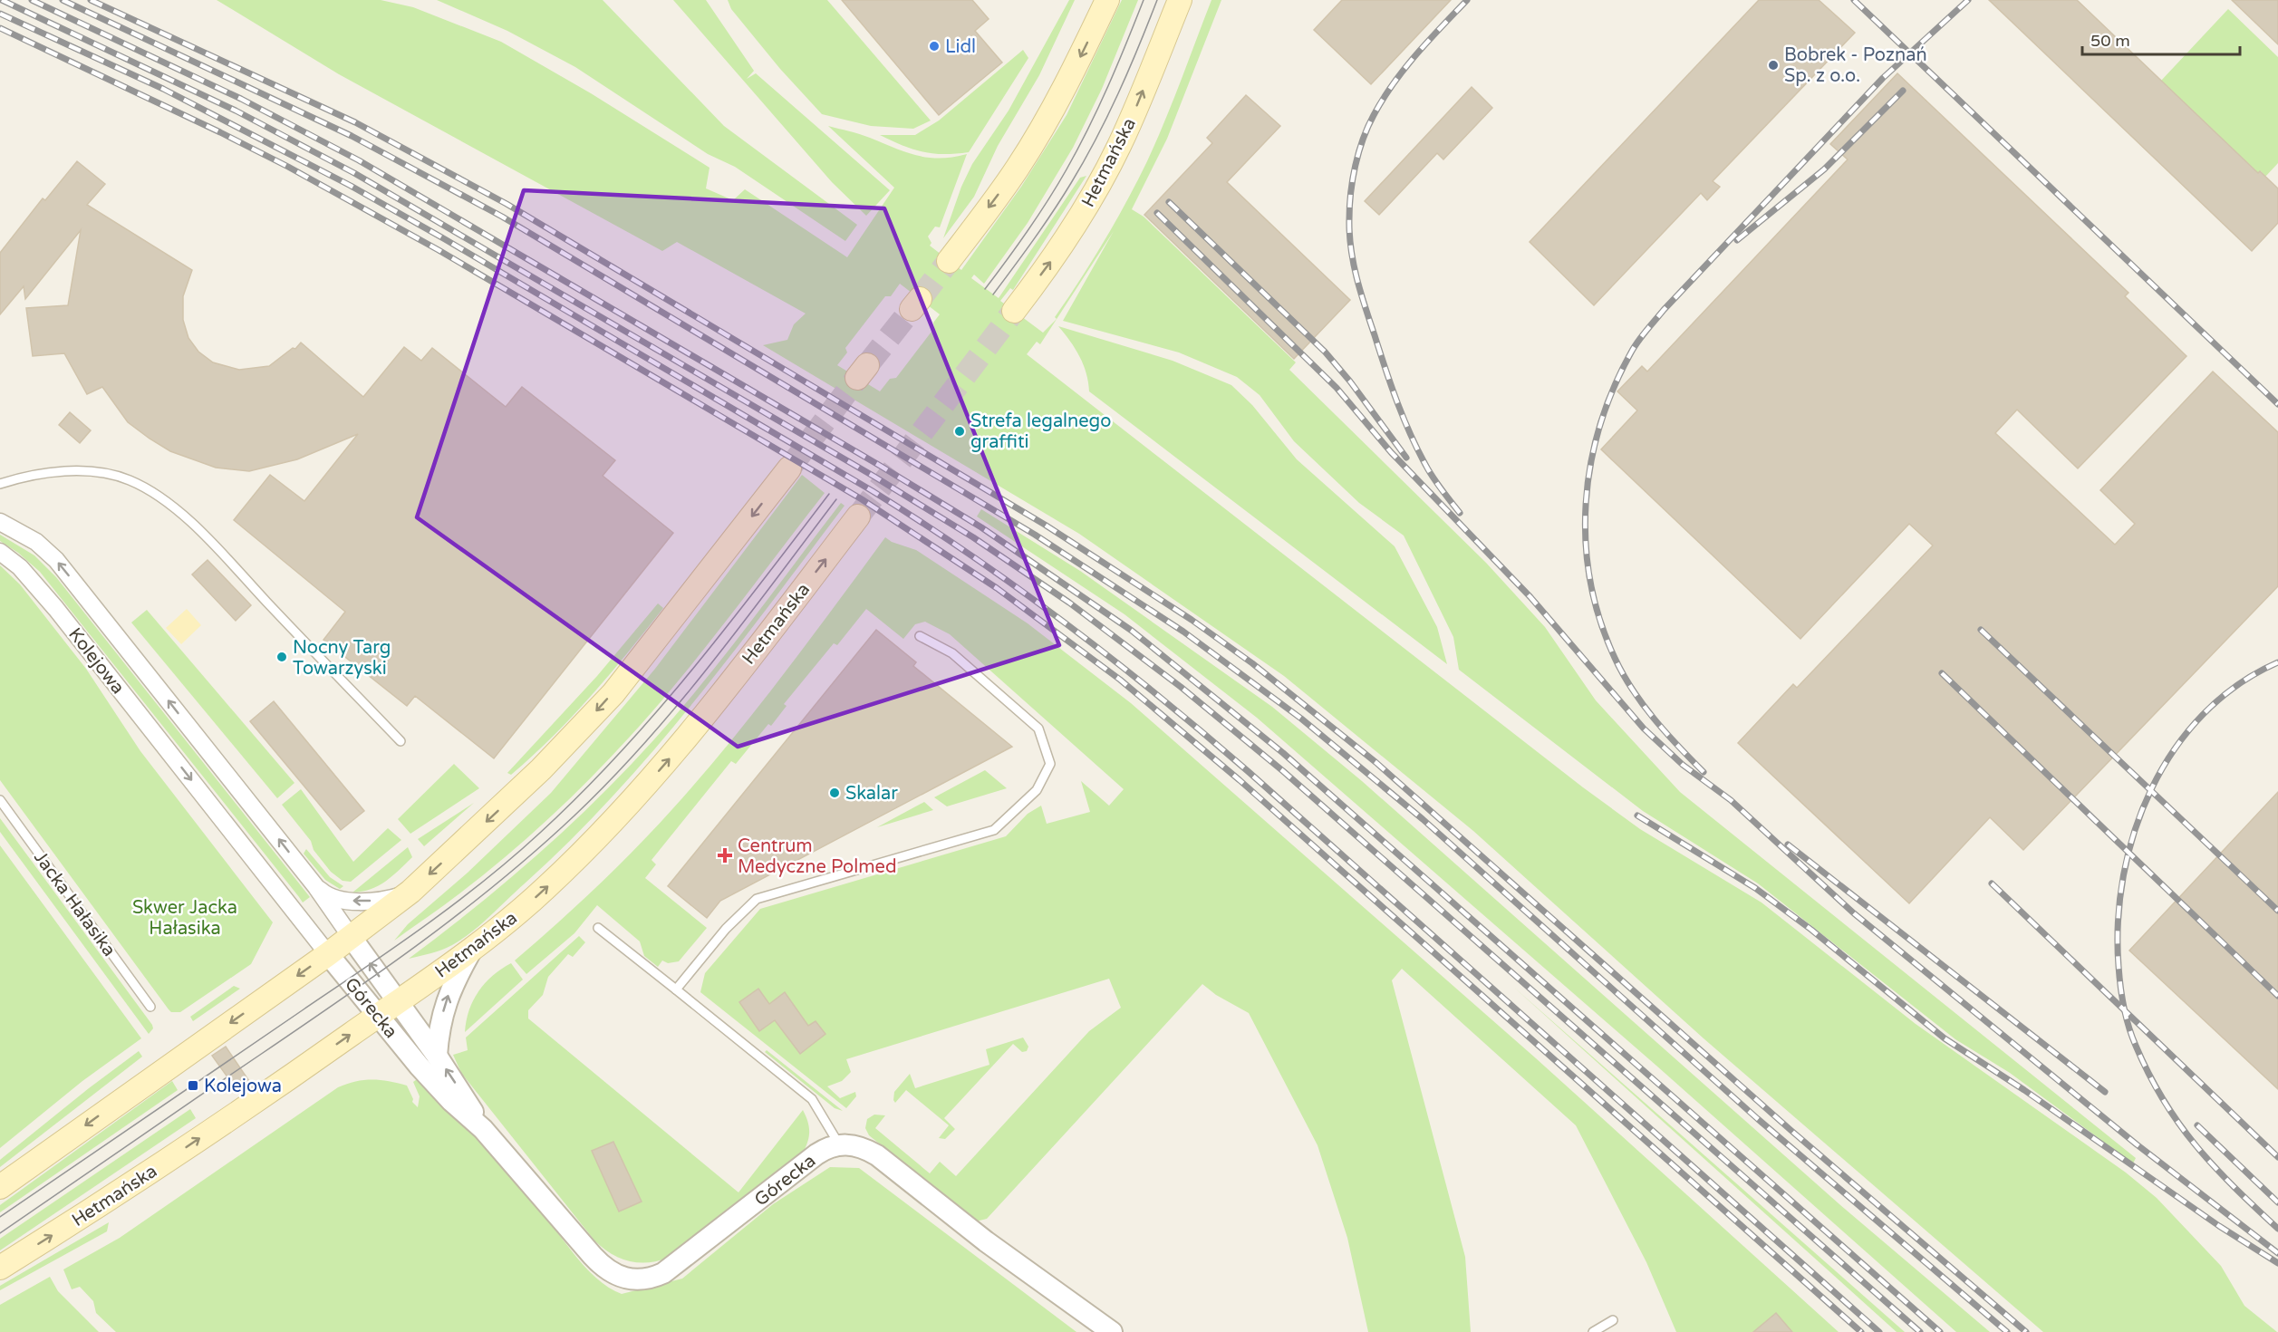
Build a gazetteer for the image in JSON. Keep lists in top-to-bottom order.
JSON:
{
  "streets": {
    "main road": ["Hetmańska"],
    "street": ["Kolejowa", "Górecka"],
    "lane": ["Jacka Hałasika"]
  },
  "crossings": [
    ["Hetmańska", "Górecka"],
    ["Kolejowa", "Górecka"]
  ],
  "parks": ["Skwer Jacka Hałasika"],
  "places": {
    "other": [
      "Lidl",
      "Bobrek - Poznań Sp. z o.o.",
      "Strefa legalnego graffiti",
      "Nocny Targ Towarzyski",
      "Skalar"
    ],
    "health": ["Centrum Medyczne Polmed"],
    "transit": ["Kolejowa"]
  },
  "scale_bar": "50 m"
}
